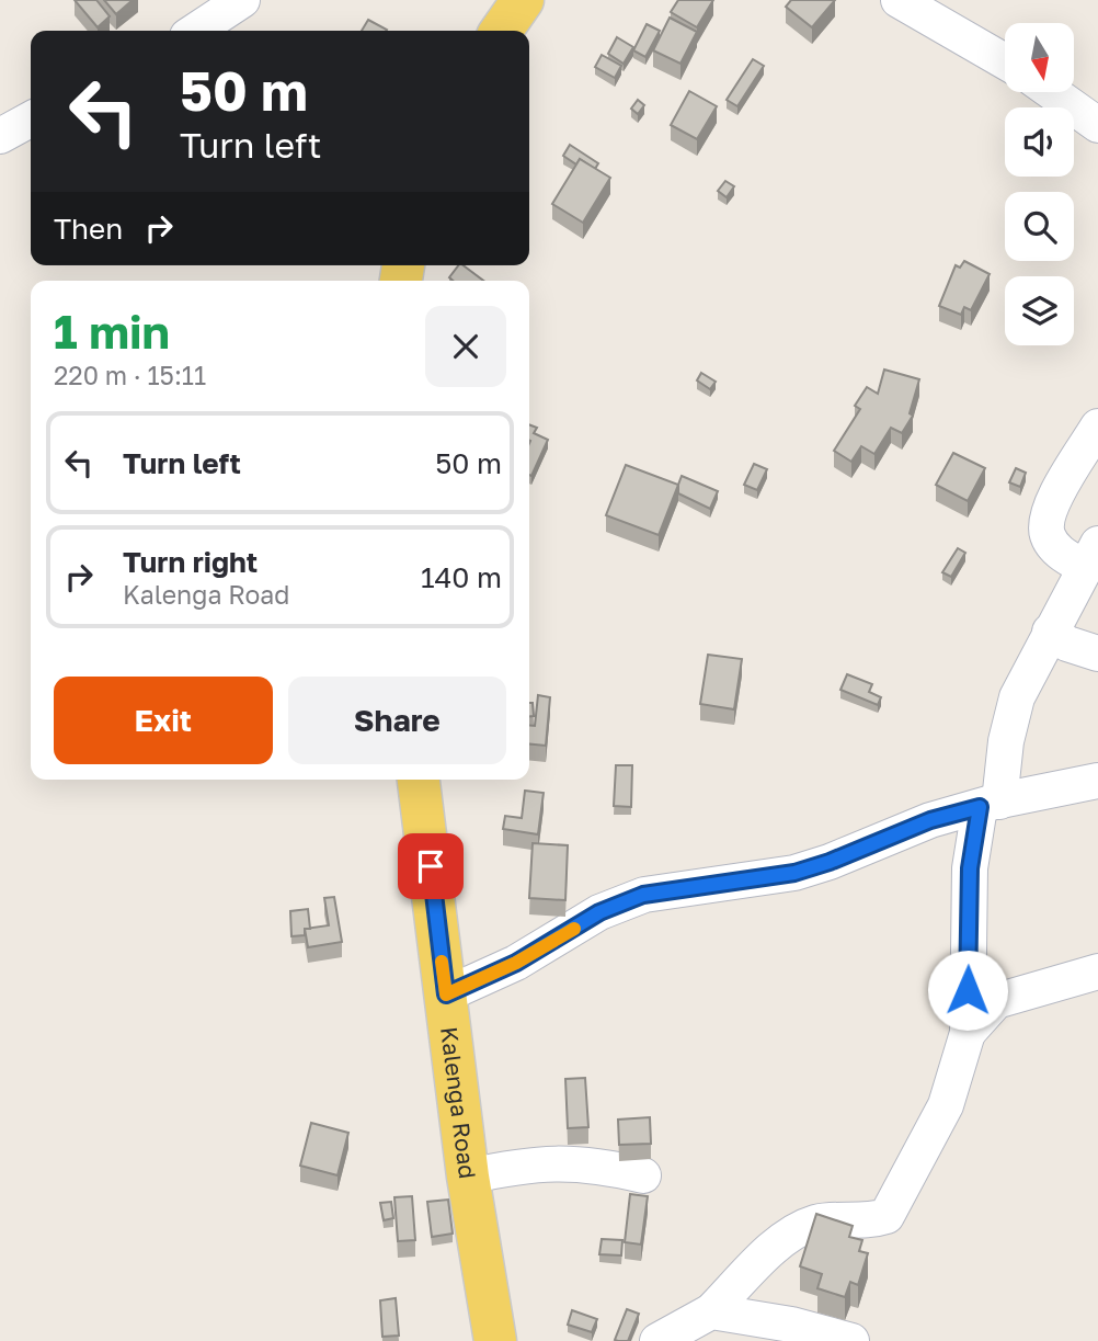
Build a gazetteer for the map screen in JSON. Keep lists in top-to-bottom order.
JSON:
{
  "streets": {
    "main road": ["Kalenga Road"]
  },
  "north": "bottom",
  "page": {
    "turn": ["50 m", "Turn left"],
    "then": "Then",
    "heading": ["1 min", "220 m · 15:11"],
    "list": [
      {
        "name": "Turn left",
        "value": "50 m"
      },
      {
        "name": "Turn right",
        "note": "Kalenga Road",
        "value": "140 m"
      }
    ],
    "buttons": ["Exit", "Share"]
  }
}
